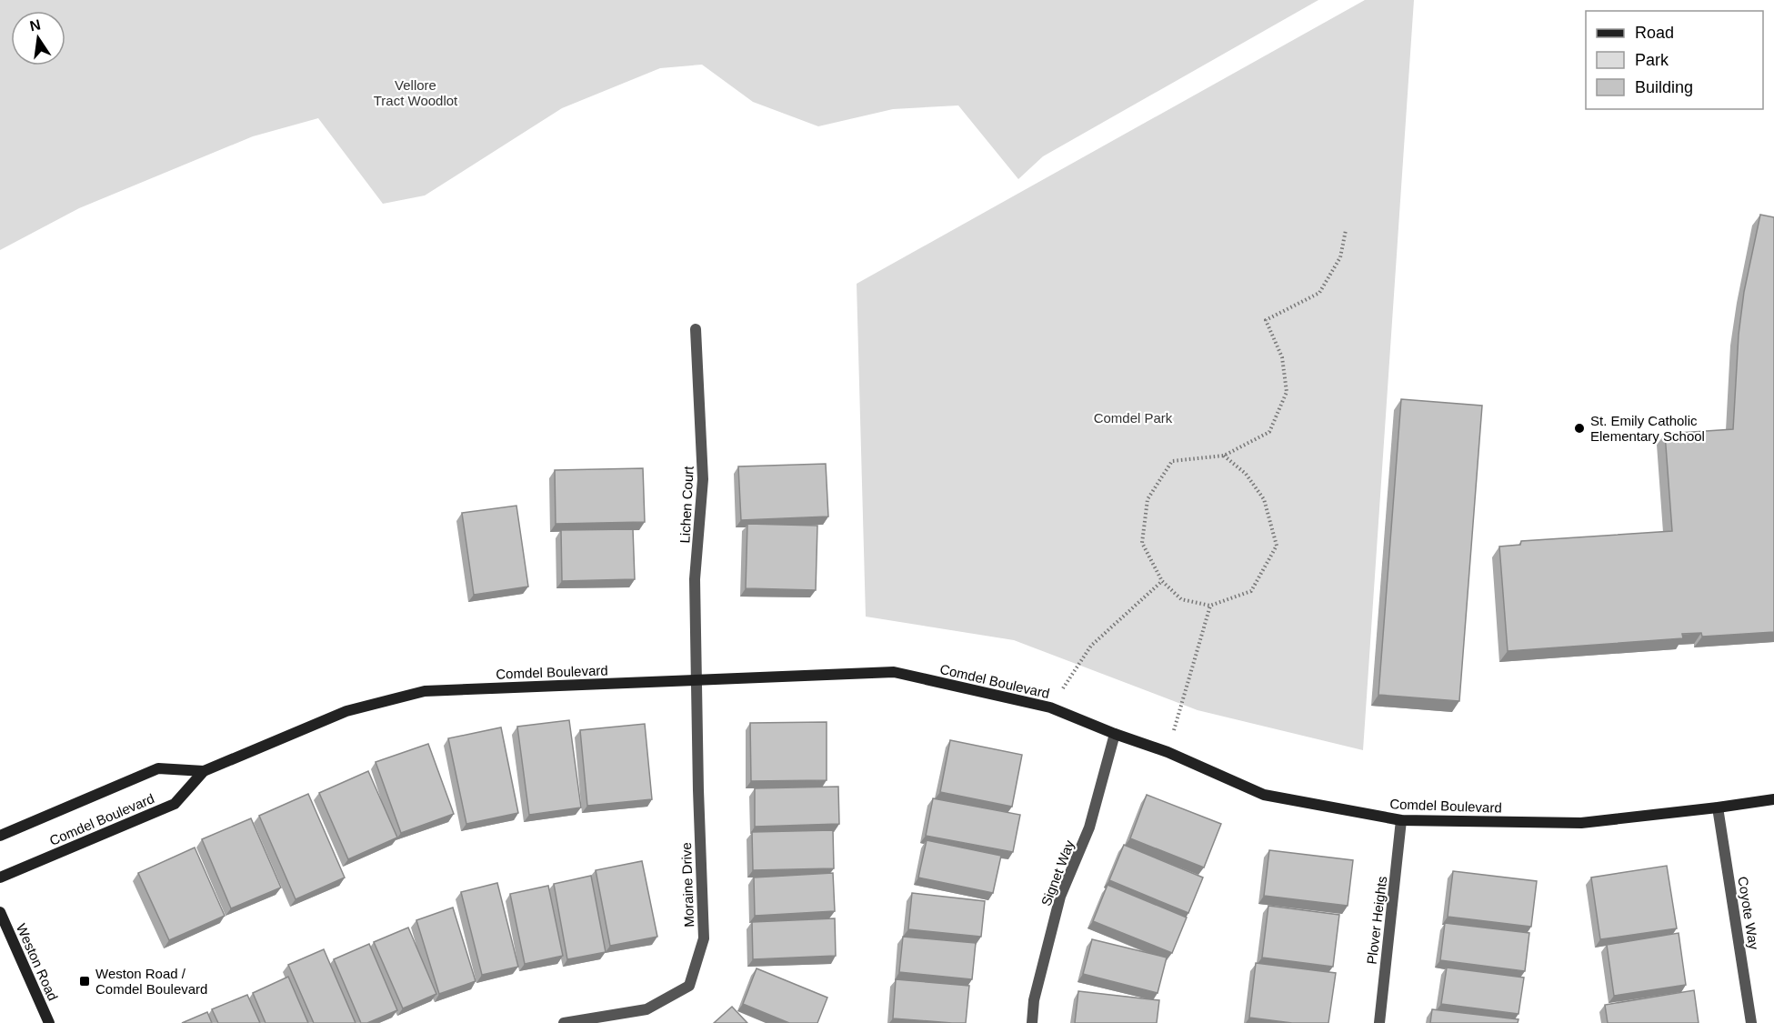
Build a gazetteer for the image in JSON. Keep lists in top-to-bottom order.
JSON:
{
  "streets": {
    "street": [
      "Lichen Court",
      "Comdel Boulevard",
      "Signet Way",
      "Moraine Drive",
      "Coyote Way",
      "Plover Heights",
      "Weston Road"
    ]
  },
  "crossings": [
    ["Lichen Court", "Comdel Boulevard"],
    ["Lichen Court", "Moraine Drive"],
    ["Comdel Boulevard", "Signet Way"],
    ["Comdel Boulevard", "Moraine Drive"],
    ["Comdel Boulevard", "Coyote Way"],
    ["Comdel Boulevard", "Plover Heights"]
  ],
  "parks": ["Vellore Tract Woodlot", "Comdel Park"],
  "places": {
    "other": ["St. Emily Catholic Elementary School"],
    "transit": ["Weston Road / Comdel Boulevard"]
  },
  "legend": ["Road", "Park", "Building"],
  "north": "top"
}
